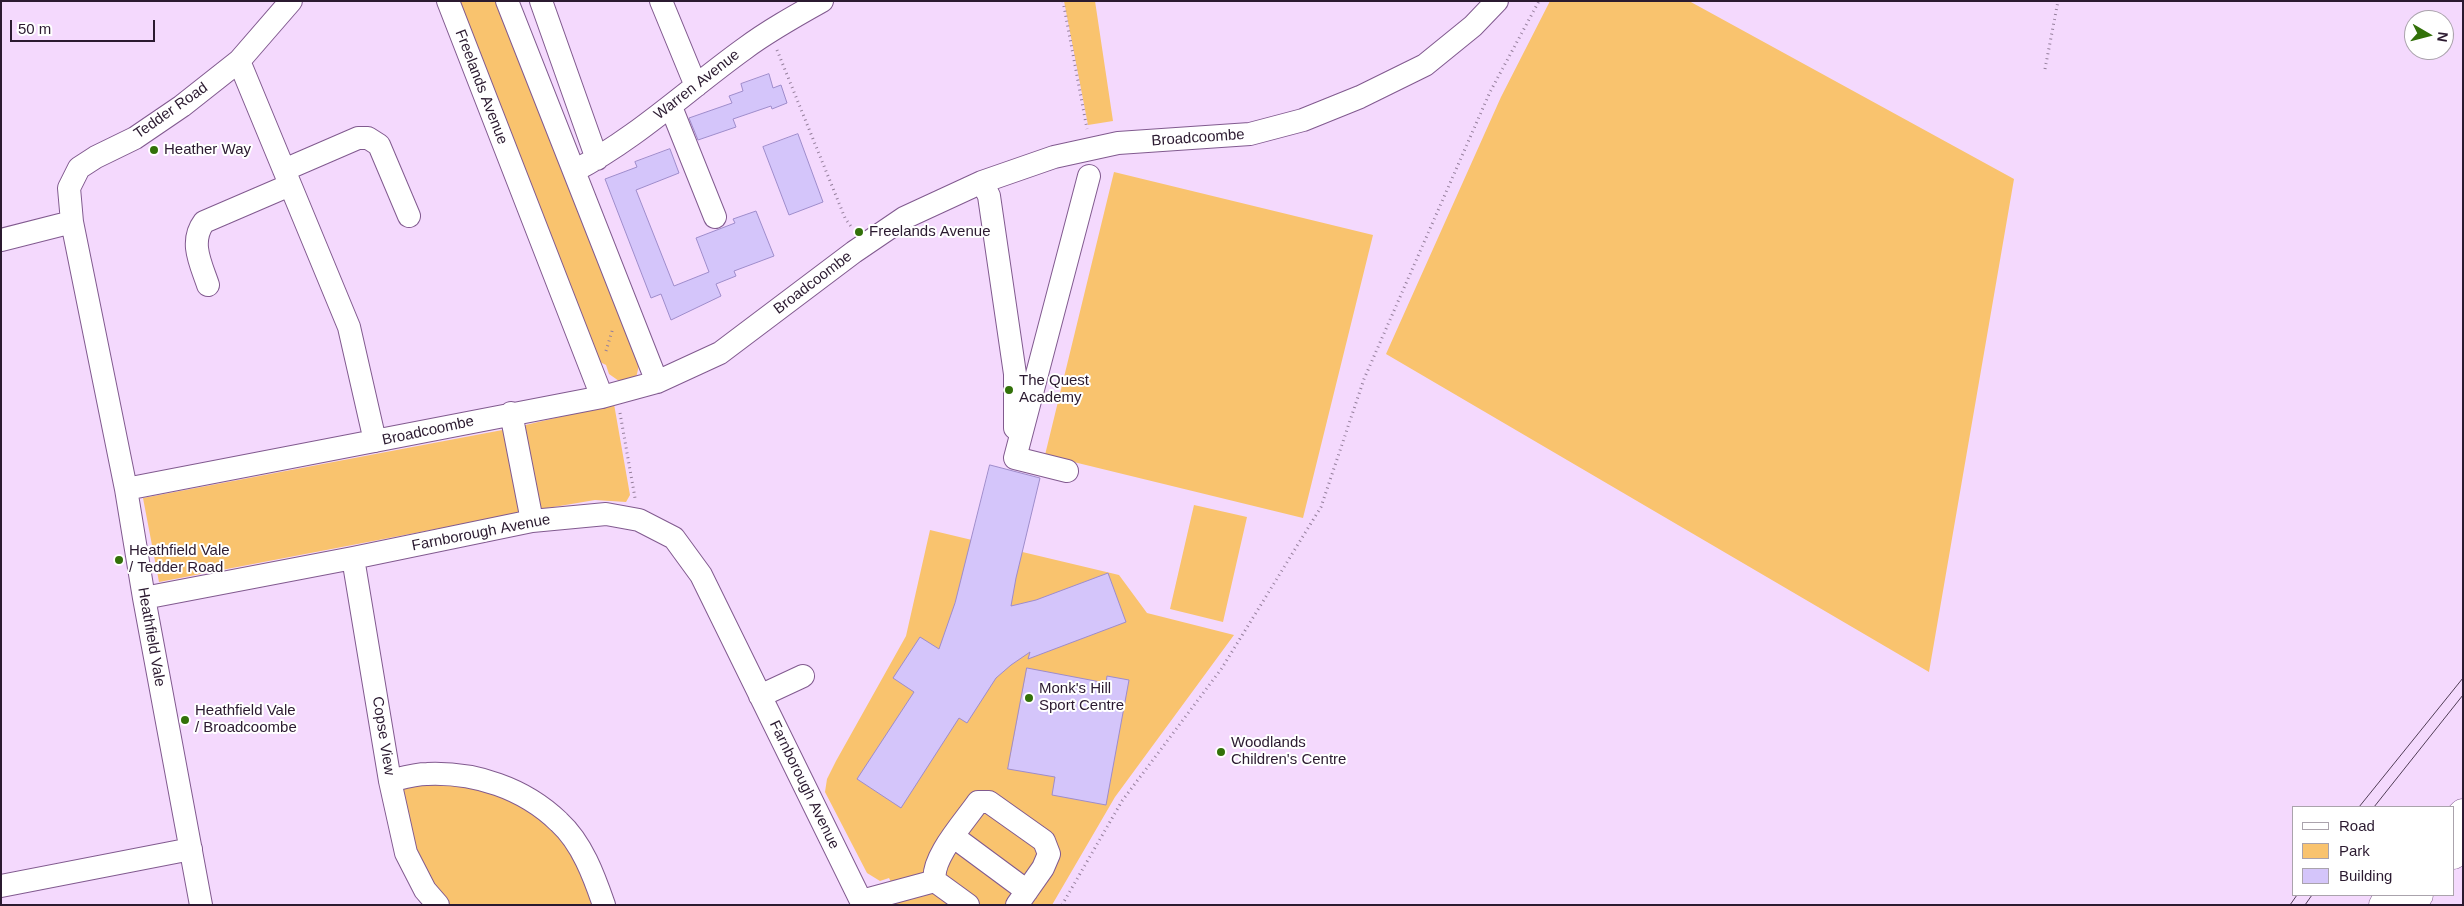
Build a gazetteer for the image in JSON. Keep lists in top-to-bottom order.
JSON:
{
  "streets": {
    "street": [
      "Warren Avenue",
      "Freelands Avenue",
      "Tedder Road",
      "Broadcoombe",
      "Farnborough Avenue",
      "Heathfield Vale",
      "Copse View"
    ]
  },
  "crossings": [
    ["Freelands Avenue", "Broadcoombe"],
    ["Tedder Road", "Heathfield Vale"],
    ["Broadcoombe", "Heathfield Vale"],
    ["Farnborough Avenue", "Heathfield Vale"],
    ["Farnborough Avenue", "Copse View"]
  ],
  "places": [
    "Heather Way",
    "Freelands Avenue",
    "The Quest Academy",
    "Heathfield Vale / Tedder Road",
    "Monk's Hill Sport Centre",
    "Heathfield Vale / Broadcoombe",
    "Woodlands Children's Centre"
  ],
  "legend": ["Road", "Park", "Building"],
  "scale_bar": "50 m",
  "north": "right"
}
